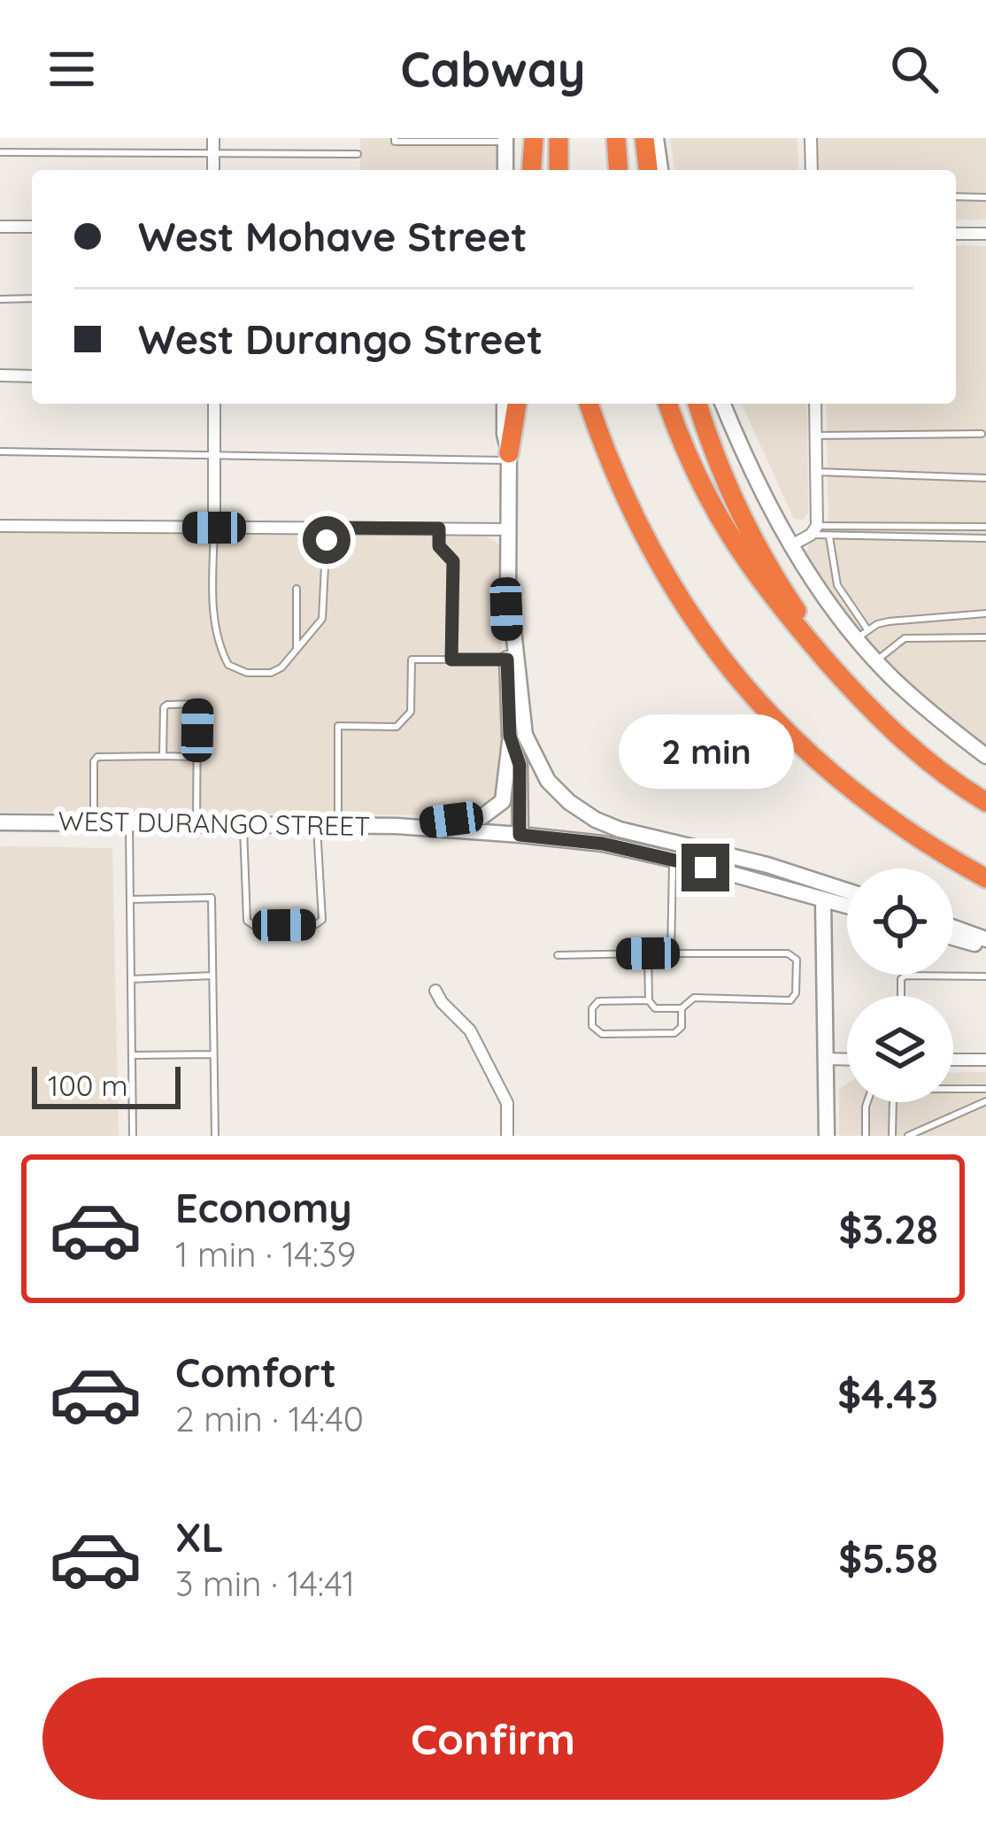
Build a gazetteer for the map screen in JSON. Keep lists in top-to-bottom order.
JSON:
{
  "streets": {
    "main road": ["WEST DURANGO STREET"]
  },
  "scale_bar": "100 m",
  "page": {
    "header": "Cabway",
    "banner": ["West Mohave Street", "West Durango Street"],
    "bubble": "2 min",
    "scale": "100 m",
    "list": [
      {
        "name": "Economy",
        "note": "1 min · 14:39",
        "value": "$3.28"
      },
      {
        "name": "Comfort",
        "note": "2 min · 14:40",
        "value": "$4.43"
      },
      {
        "name": "XL",
        "note": "3 min · 14:41",
        "value": "$5.58"
      }
    ],
    "buttons": "Confirm"
  }
}
